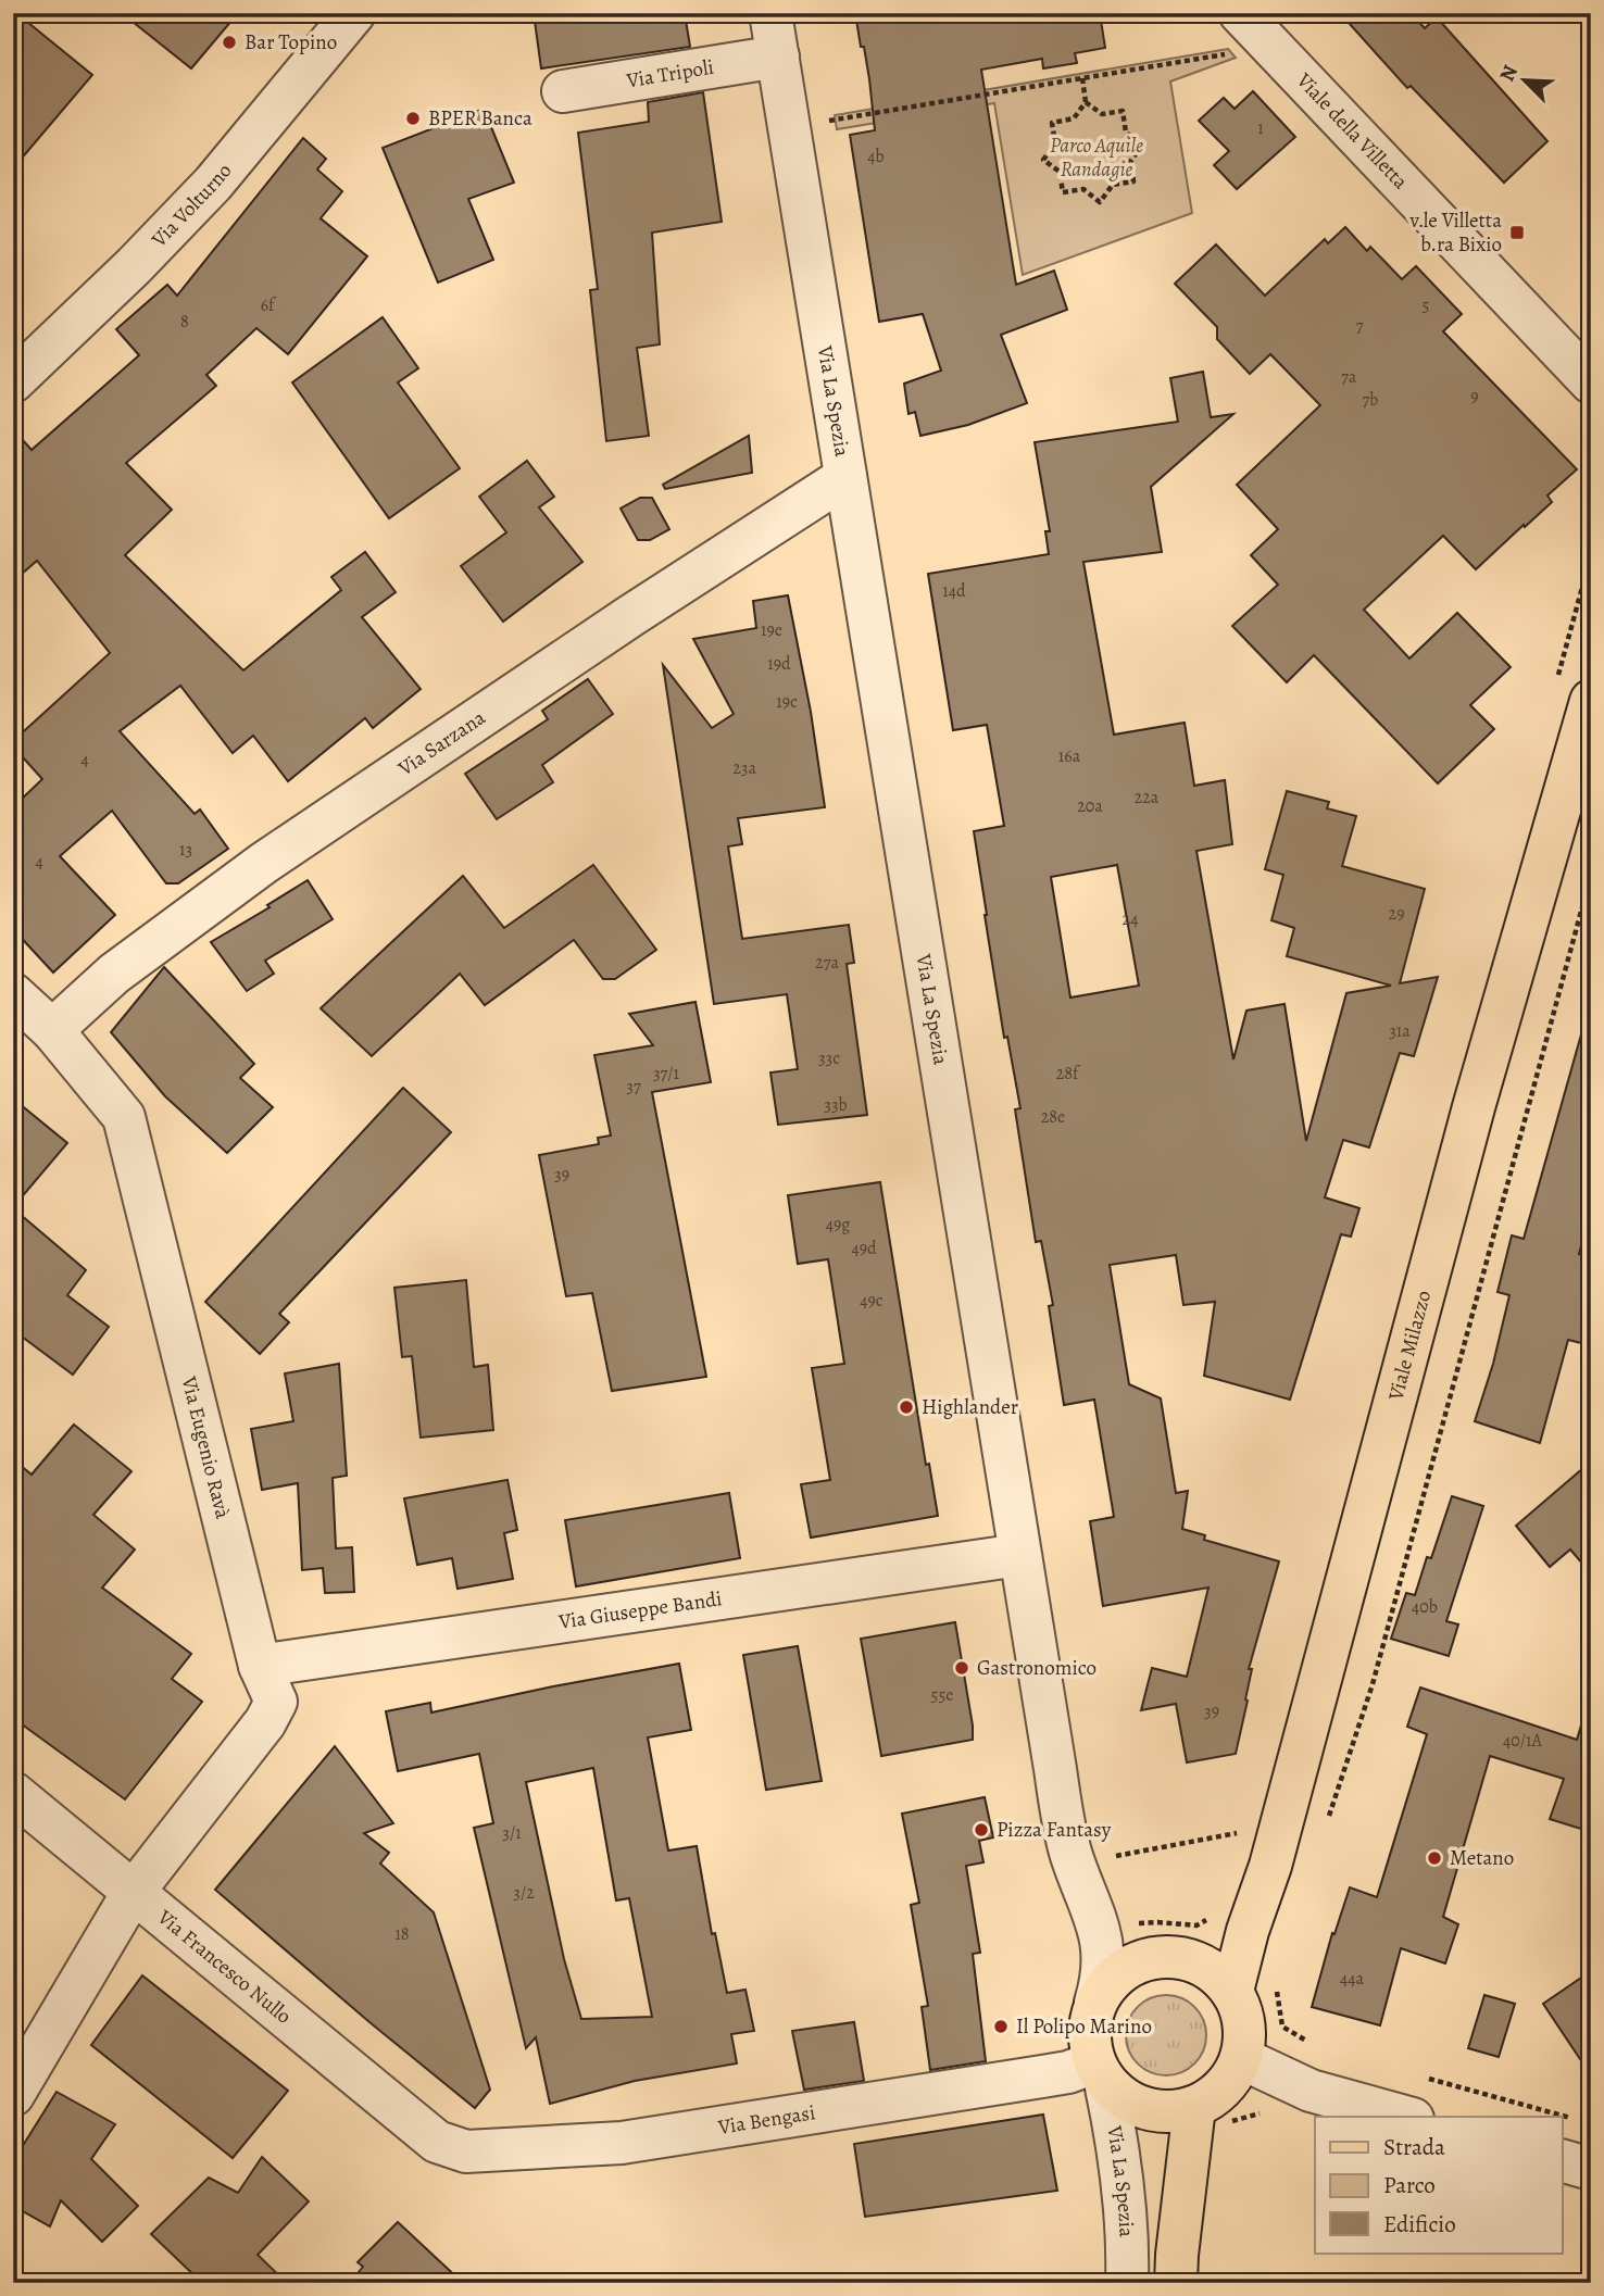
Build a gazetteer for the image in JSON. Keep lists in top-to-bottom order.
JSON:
{
  "streets": {
    "main road": ["Via La Spezia", "Viale Milazzo"],
    "street": [
      "Via Tripoli",
      "Viale della Villetta",
      "Via Volturno",
      "Via Sarzana",
      "Via Eugenio Ravà",
      "Via Giuseppe Bandi",
      "Via Francesco Nullo",
      "Via Bengasi"
    ]
  },
  "crossings": [
    ["Via Tripoli", "Via La Spezia"],
    ["Via La Spezia", "Via Sarzana"],
    ["Via La Spezia", "Viale Milazzo"],
    ["Via La Spezia", "Via Giuseppe Bandi"],
    ["Via La Spezia", "Via Bengasi"],
    ["Via Sarzana", "Via Eugenio Ravà"],
    ["Viale Milazzo", "Via Bengasi"],
    ["Via Eugenio Ravà", "Via Giuseppe Bandi"],
    ["Via Eugenio Ravà", "Via Francesco Nullo"],
    ["Via Francesco Nullo", "Via Bengasi"]
  ],
  "parks": ["Parco Aquile Randagie"],
  "places": {
    "other": [
      "Bar Topino",
      "BPER Banca",
      "Highlander",
      "Gastronomico",
      "Pizza Fantasy",
      "Metano",
      "Il Polipo Marino"
    ],
    "transit": ["v.le Villetta b.ra Bixio"]
  },
  "house_numbers": [
    "1",
    "4b",
    "6f",
    "5",
    "8",
    "7",
    "7a",
    "9",
    "7b",
    "14d",
    "19e",
    "19d",
    "19c",
    "16a",
    "4",
    "23a",
    "22a",
    "20a",
    "13",
    "4",
    "29",
    "24",
    "27a",
    "31a",
    "33c",
    "37/1",
    "28f",
    "37",
    "33b",
    "28e",
    "39",
    "49g",
    "49d",
    "49c",
    "40b",
    "55e",
    "39",
    "40/1A",
    "3/1",
    "3/2",
    "18",
    "44a"
  ],
  "legend": ["Strada", "Parco", "Edificio"],
  "north": "top left"
}
